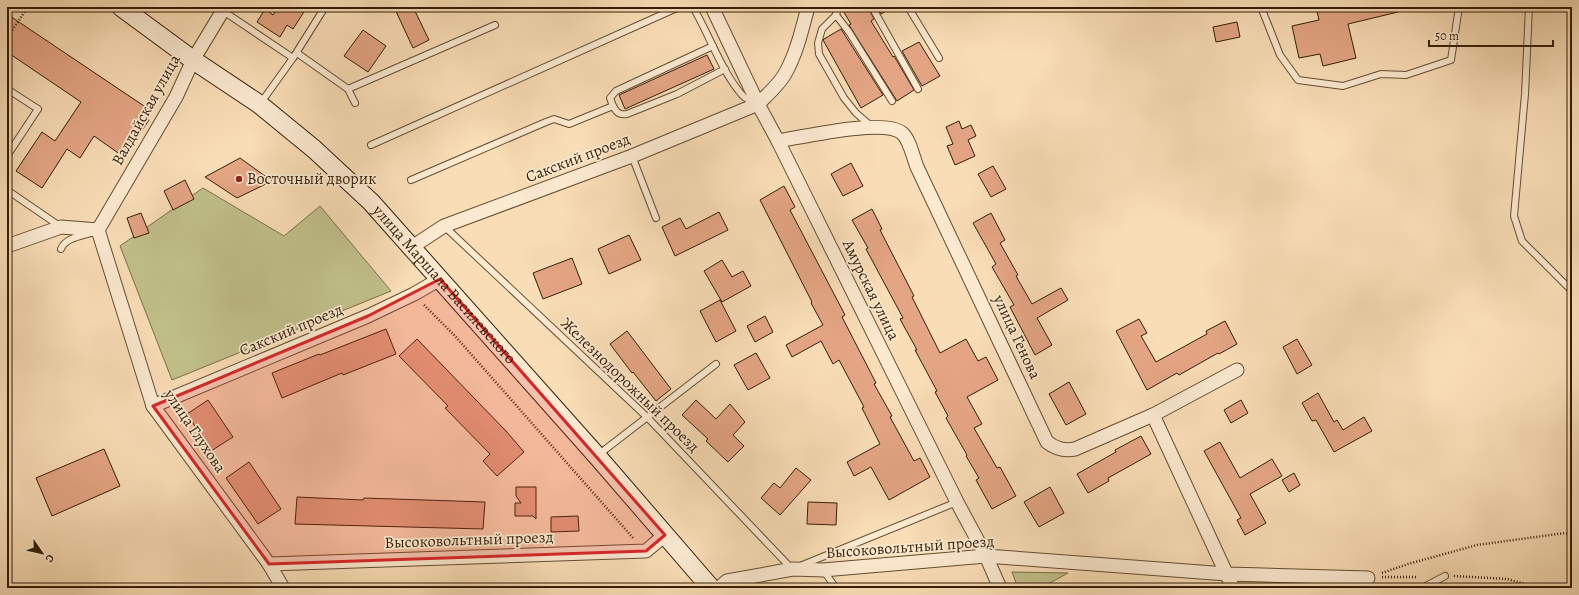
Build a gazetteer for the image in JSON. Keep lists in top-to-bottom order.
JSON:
{
  "streets": {
    "main road": ["улица Маршала Василевского"],
    "street": [
      "Валдайская улица",
      "Сакский проезд",
      "Амурская улица",
      "улица Генова",
      "улица Глухова",
      "Высоковольтный проезд"
    ],
    "lane": ["Железнодорожный проезд"]
  },
  "crossings": [
    ["Валдайская улица", "улица Маршала Василевского"],
    ["Валдайская улица", "улица Глухова"],
    ["Сакский проезд", "улица Маршала Василевского"],
    ["Сакский проезд", "Амурская улица"],
    ["Сакский проезд", "Железнодорожный проезд"],
    ["Сакский проезд", "улица Глухова"],
    ["Амурская улица", "Высоковольтный проезд"],
    ["Железнодорожный проезд", "Высоковольтный проезд"],
    ["улица Глухова", "Высоковольтный проезд"]
  ],
  "places": ["Восточный дворик"],
  "scale_bar": "50 m",
  "north": "bottom right"
}
